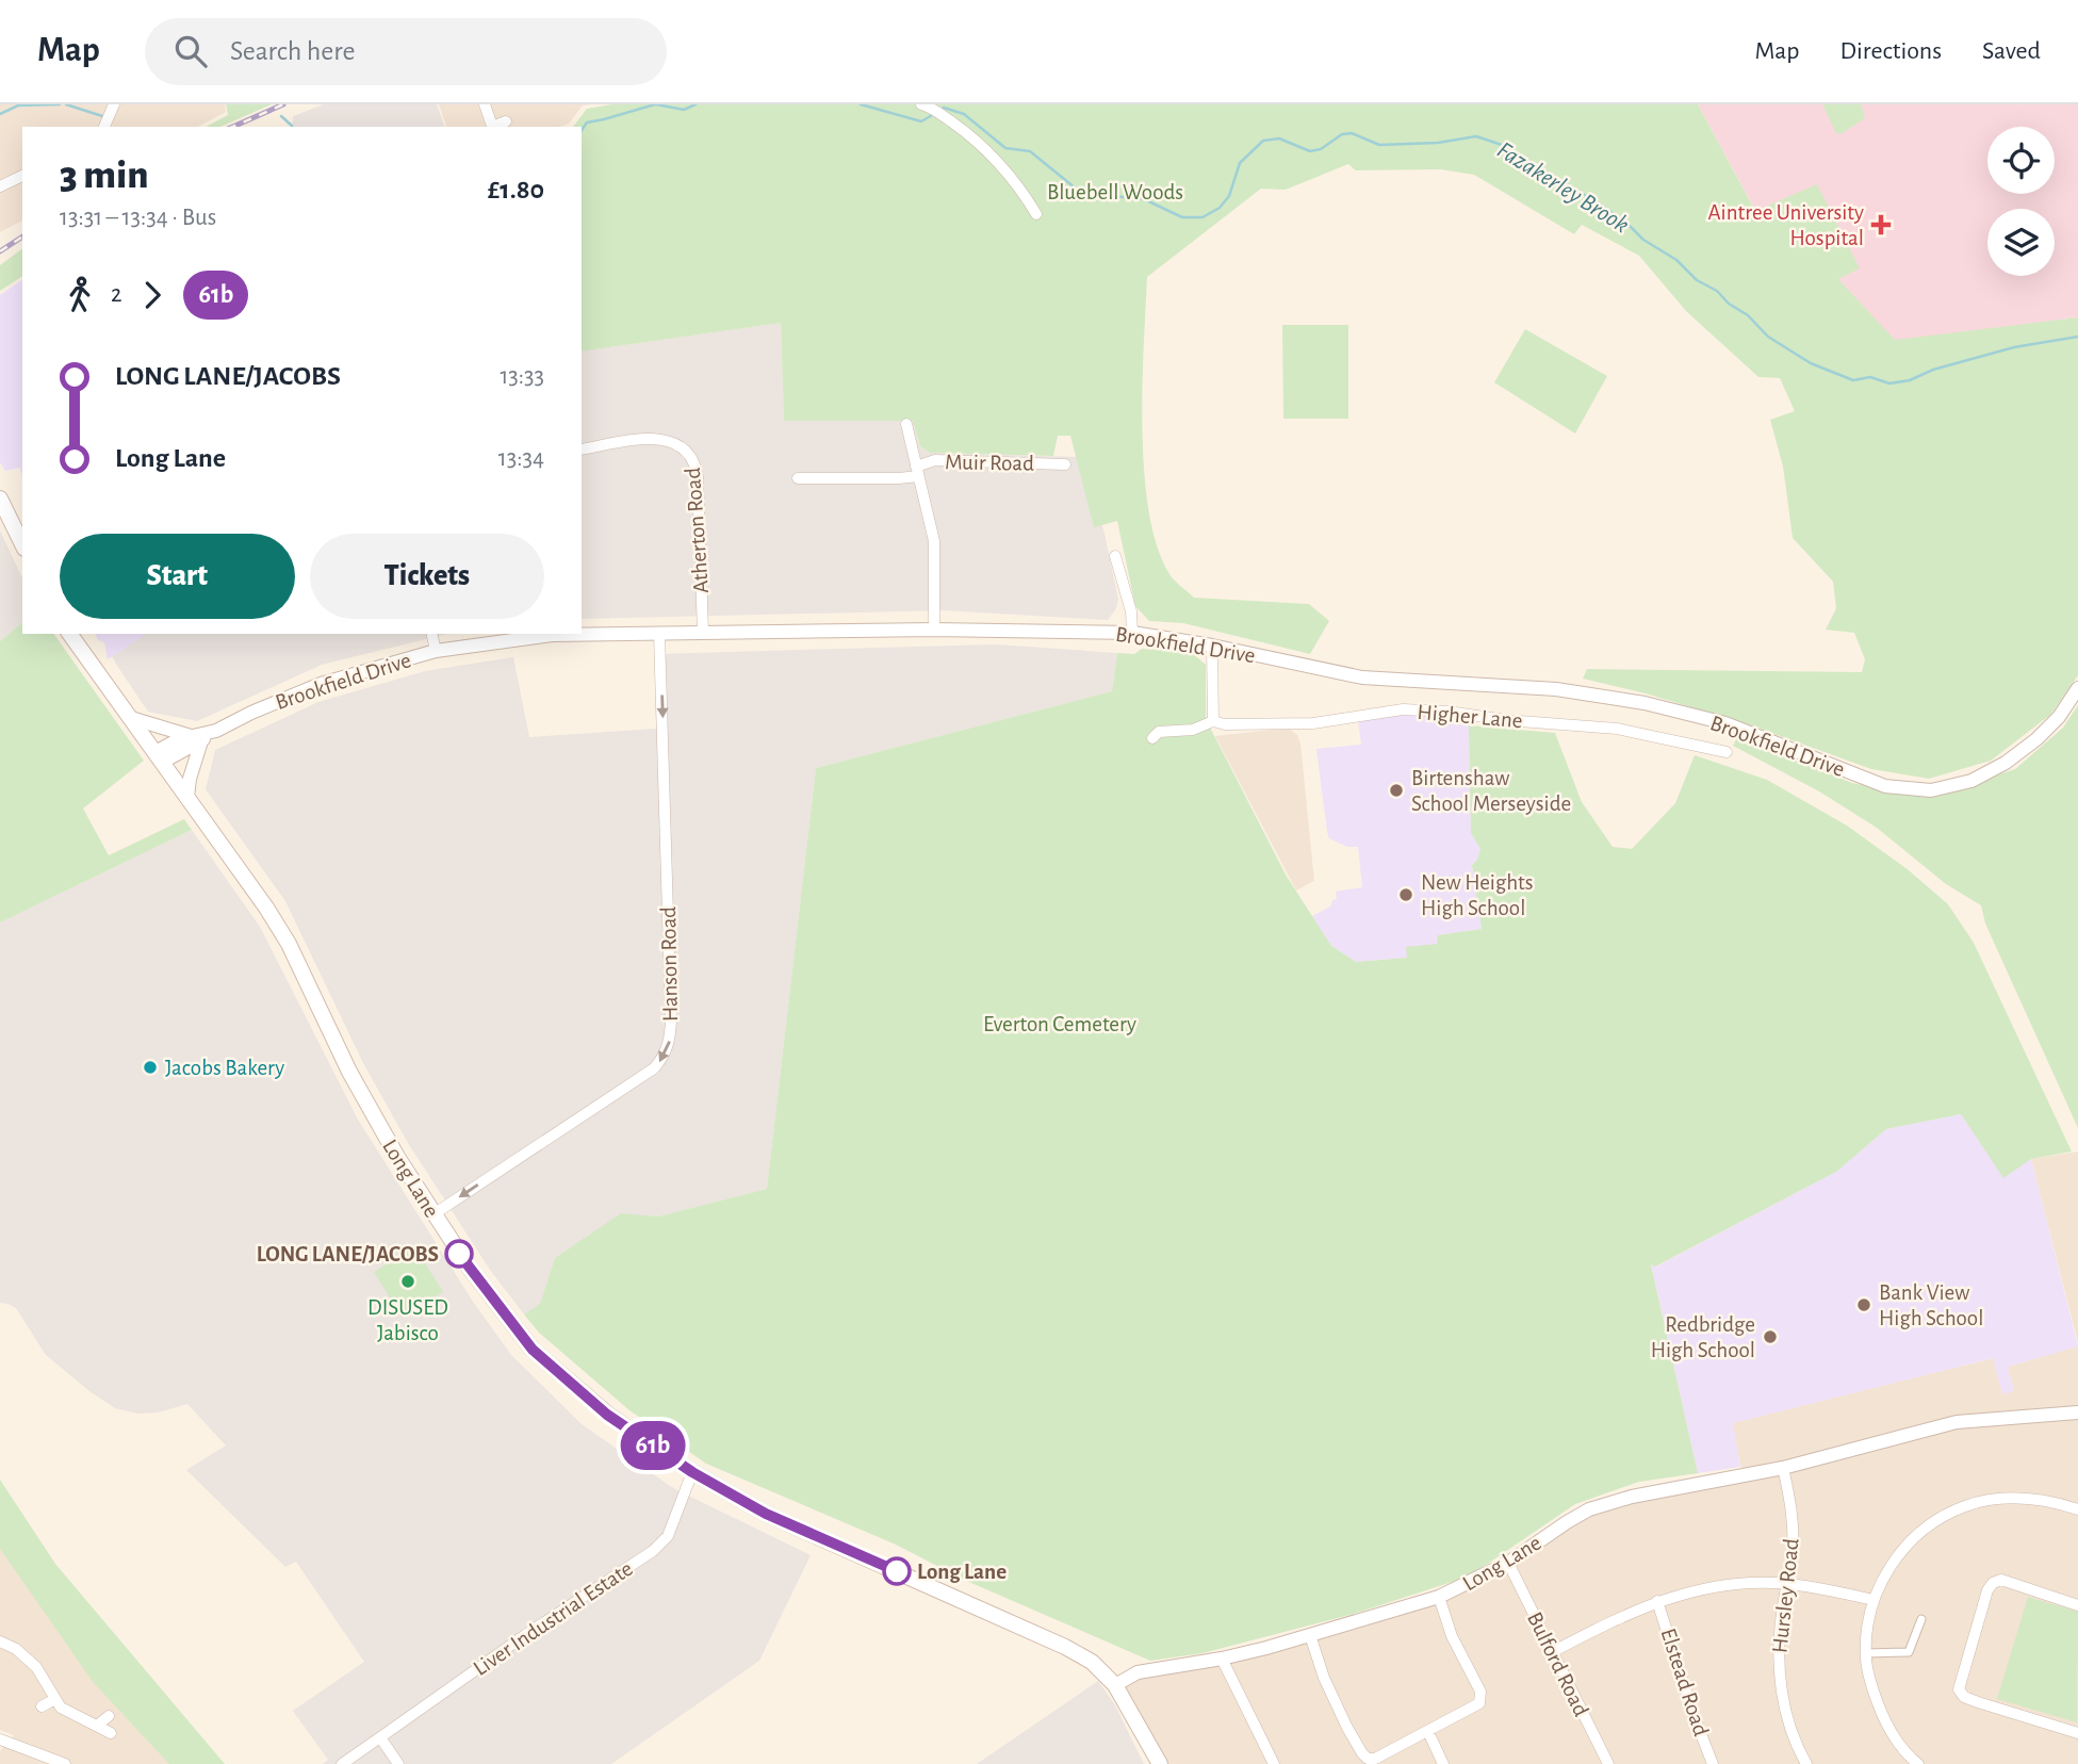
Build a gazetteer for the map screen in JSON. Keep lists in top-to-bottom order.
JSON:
{
  "streets": {
    "main road": ["Long Lane"],
    "street": [
      "Muir Road",
      "Atherton Road",
      "Brookfield Drive",
      "Higher Lane",
      "Hanson Road",
      "Hursley Road",
      "Liver Industrial Estate",
      "Bulford Road",
      "Elstead Road"
    ]
  },
  "crossings": [
    ["Muir Road", "Brookfield Drive"],
    ["Atherton Road", "Brookfield Drive"],
    ["Brookfield Drive", "Hanson Road"],
    ["Brookfield Drive", "Long Lane"],
    ["Hanson Road", "Long Lane"],
    ["Long Lane", "Hursley Road"],
    ["Long Lane", "Liver Industrial Estate"],
    ["Long Lane", "Bulford Road"]
  ],
  "one_way": ["Hanson Road"],
  "water": ["Fazakerley Brook"],
  "parks": ["Bluebell Woods", "Everton Cemetery"],
  "places": {
    "health": ["Aintree University Hospital"],
    "other": [
      "Birtenshaw School Merseyside",
      "New Heights High School",
      "Jacobs Bakery",
      "LONG LANE/JACOBS",
      "DISUSED Jabisco",
      "Bank View High School",
      "Redbridge High School",
      "Long Lane"
    ]
  },
  "lines": ["bus line 61b"],
  "page": {
    "header": "Map",
    "search": "Search here",
    "nav": ["Map", "Directions", "Saved"],
    "on_map": "61b",
    "heading": ["3 min", "13:31 – 13:34 · Bus", "£1.80"],
    "legs": ["2", "61b"],
    "list": [
      {
        "name": "LONG LANE/JACOBS",
        "value": "13:33"
      },
      {
        "name": "Long Lane",
        "value": "13:34"
      }
    ],
    "buttons": ["Start", "Tickets"]
  }
}
